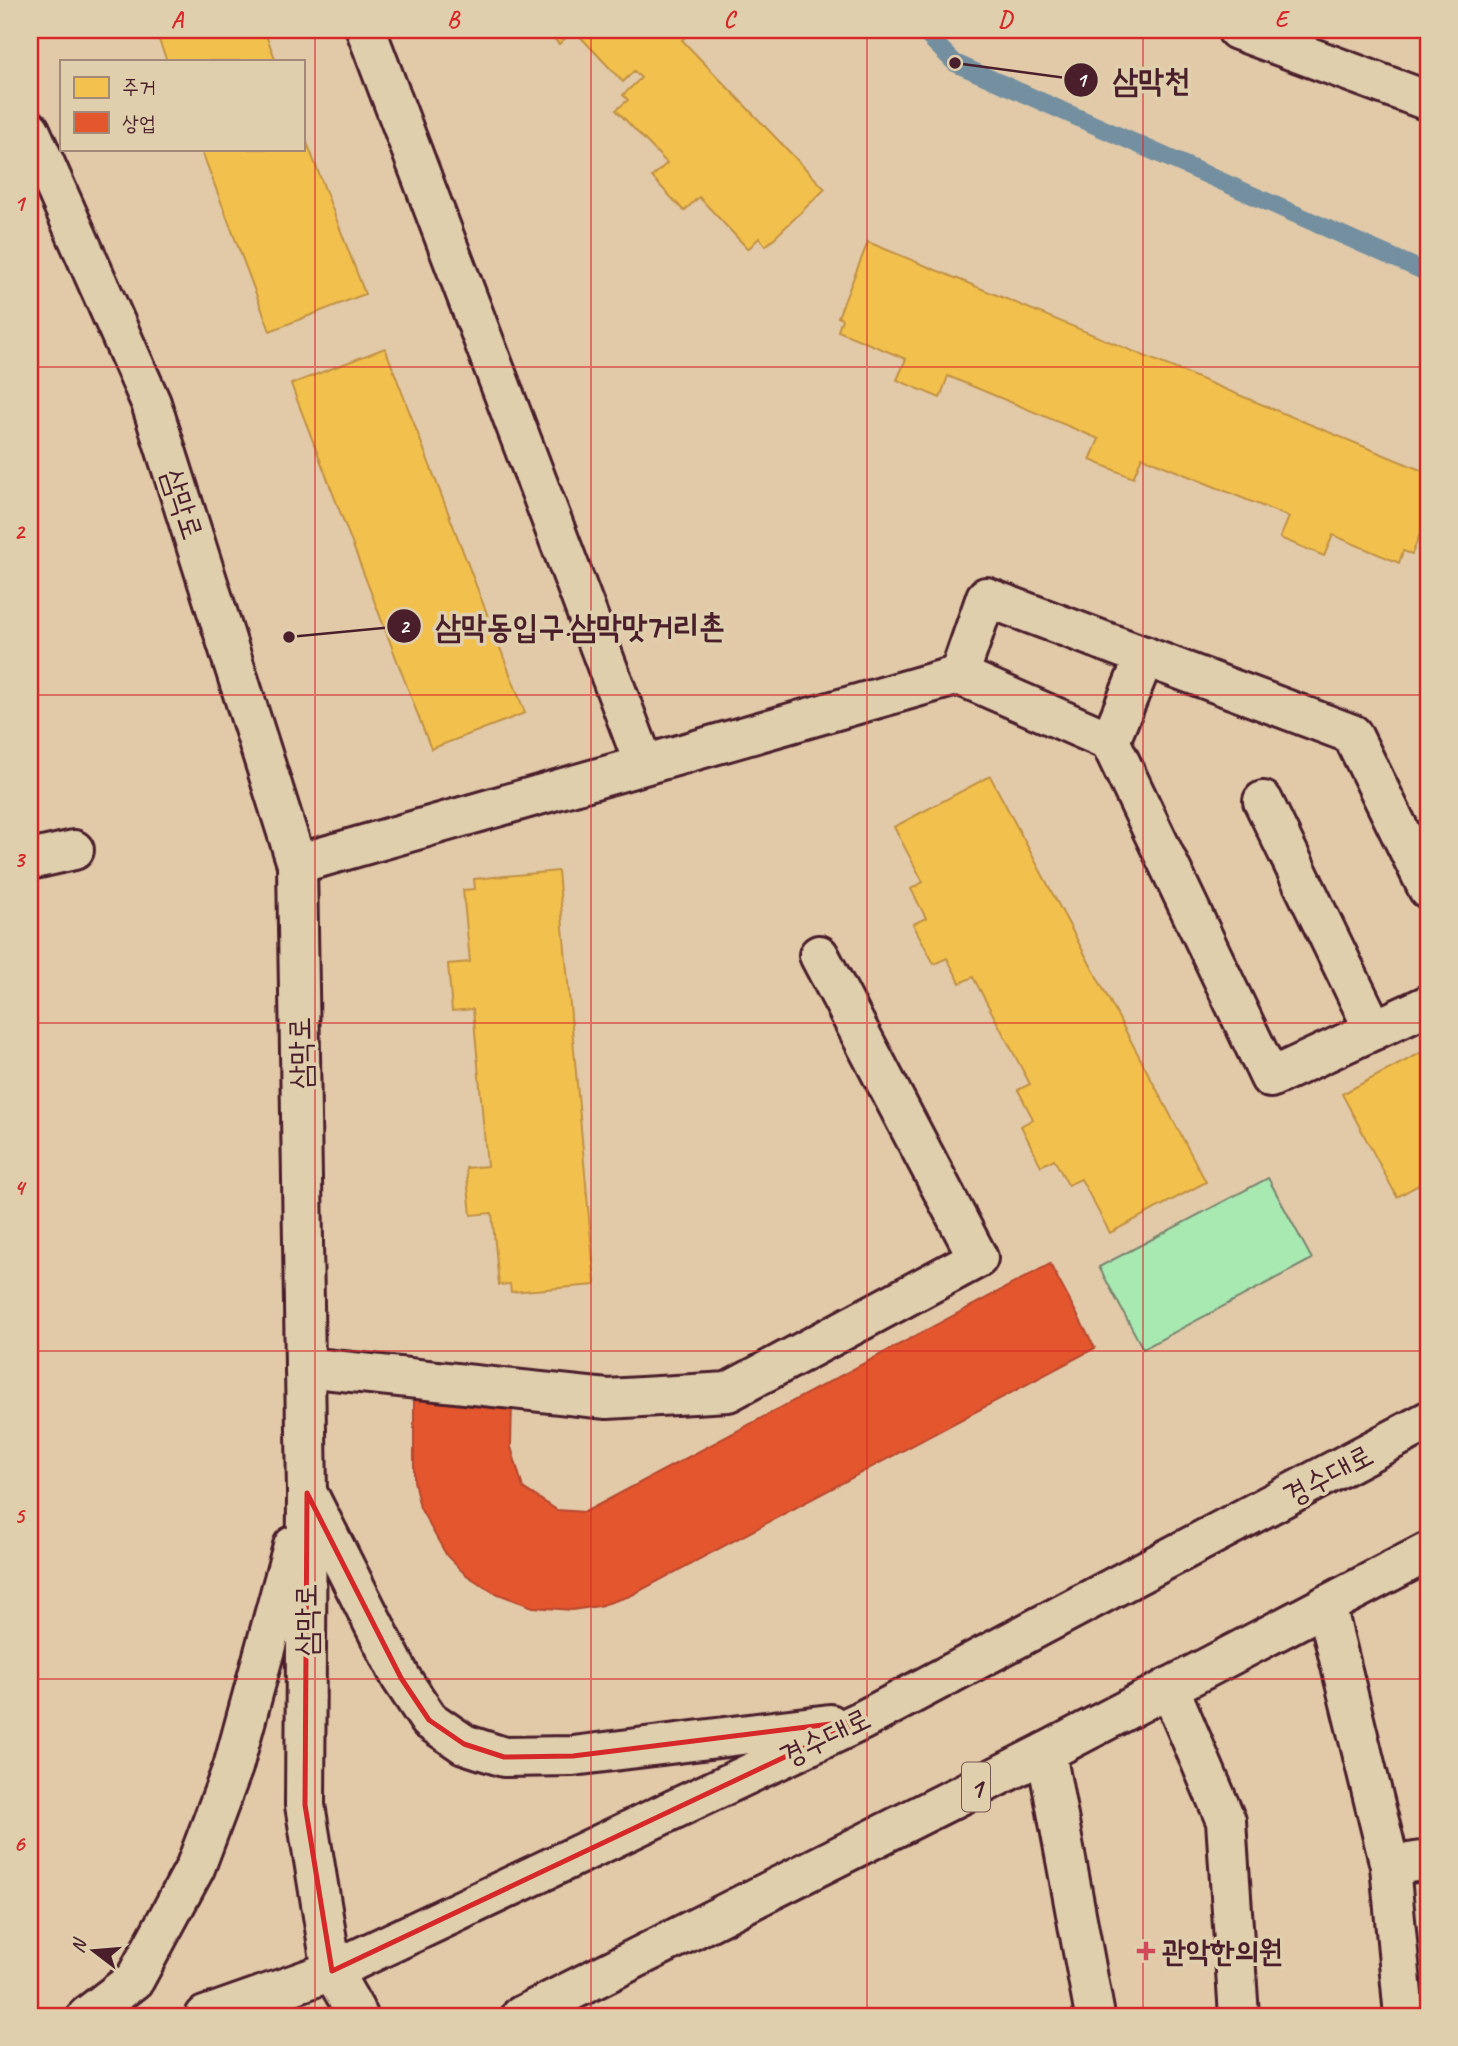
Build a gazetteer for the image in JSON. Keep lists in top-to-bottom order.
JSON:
{
  "streets": {
    "main road": ["삼막로", "경수대로", "1"]
  },
  "crossings": [
    ["삼막로", "경수대로"]
  ],
  "places": {
    "other": ["삼막천", "삼막동입구.삼막맛거리촌"],
    "health": ["관악한의원"]
  },
  "legend": ["주거", "상업"],
  "north": "left",
  "grid": {
    "columns": [
      "A",
      "B",
      "C",
      "D",
      "E"
    ],
    "rows": [
      "1",
      "2",
      "3",
      "4",
      "5",
      "6"
    ]
  }
}
